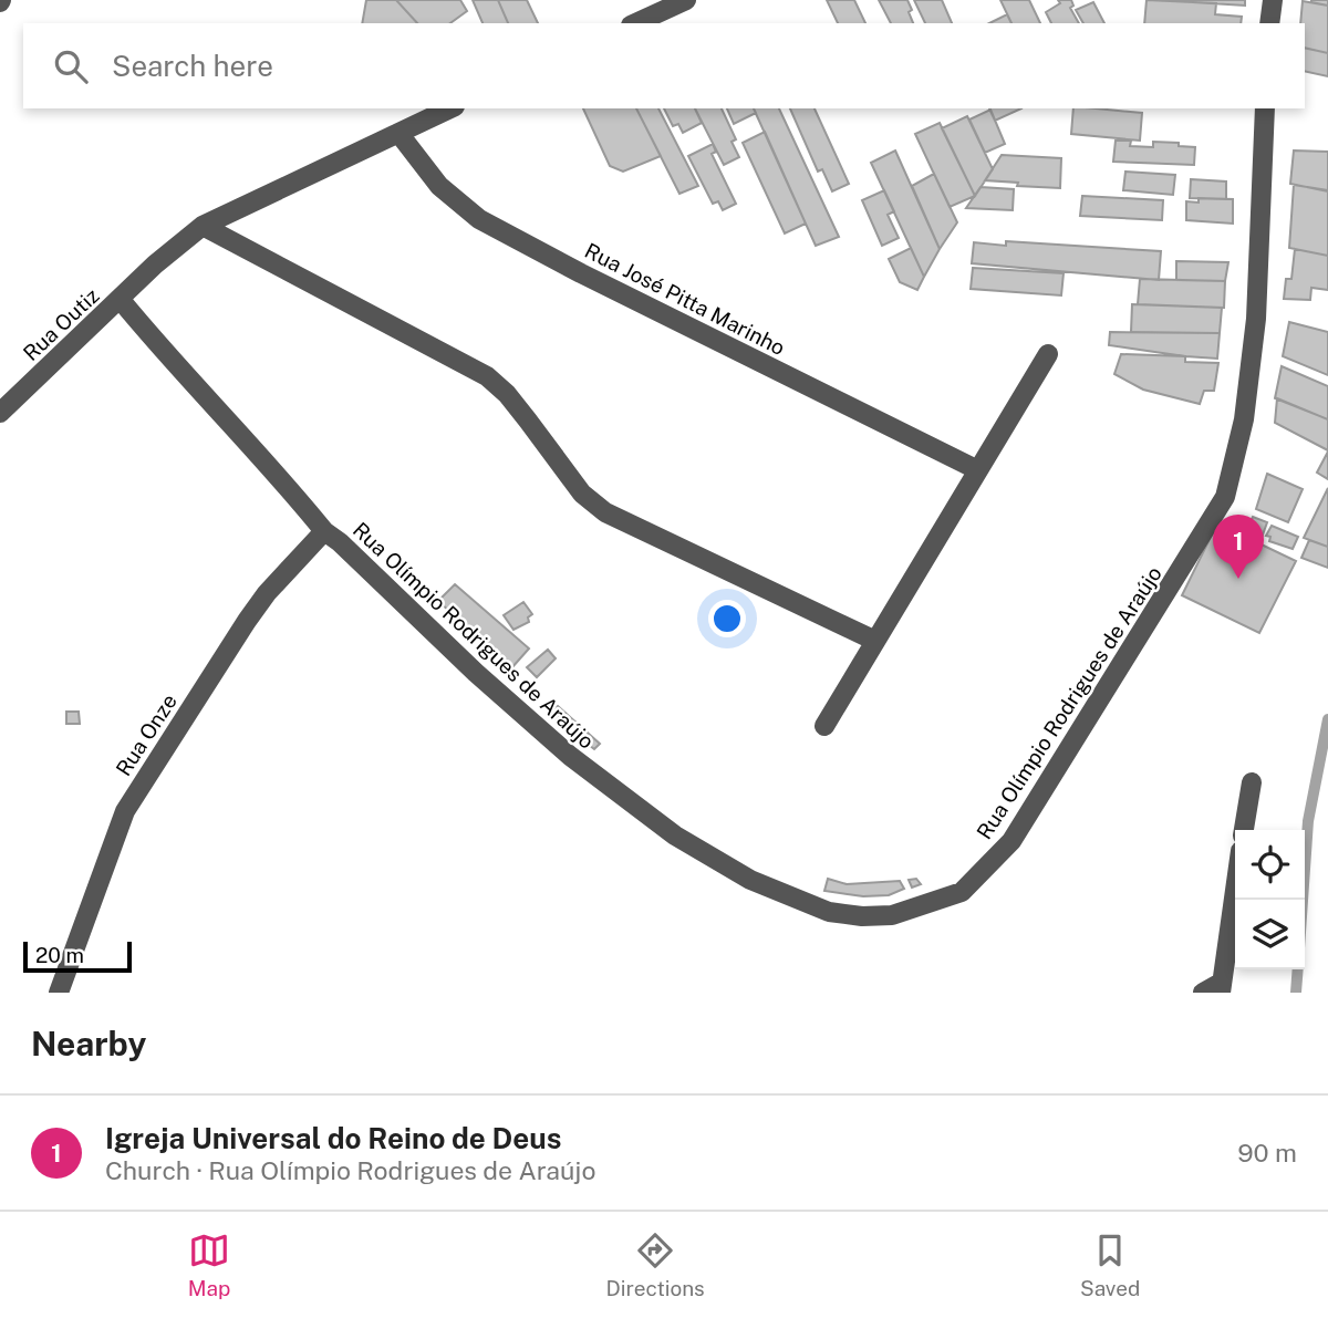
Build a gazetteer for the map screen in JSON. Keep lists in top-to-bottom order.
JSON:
{
  "streets": {
    "street": [
      "Rua José Pitta Marinho",
      "Rua Outiz",
      "Rua Olímpio Rodrigues de Araújo",
      "Rua Onze"
    ]
  },
  "crossings": [
    ["Rua José Pitta Marinho", "Rua Outiz"],
    ["Rua Outiz", "Rua Olímpio Rodrigues de Araújo"],
    ["Rua Olímpio Rodrigues de Araújo", "Rua Onze"]
  ],
  "scale_bar": "20 m",
  "page": {
    "search": "Search here",
    "pins": "1",
    "scale": "20 m",
    "heading": "Nearby",
    "list": [
      {
        "mark": "1",
        "name": "Igreja Universal do Reino de Deus",
        "note": "Church · Rua Olímpio Rodrigues de Araújo",
        "value": "90 m"
      }
    ],
    "nav": ["Map", "Directions", "Saved"]
  }
}
